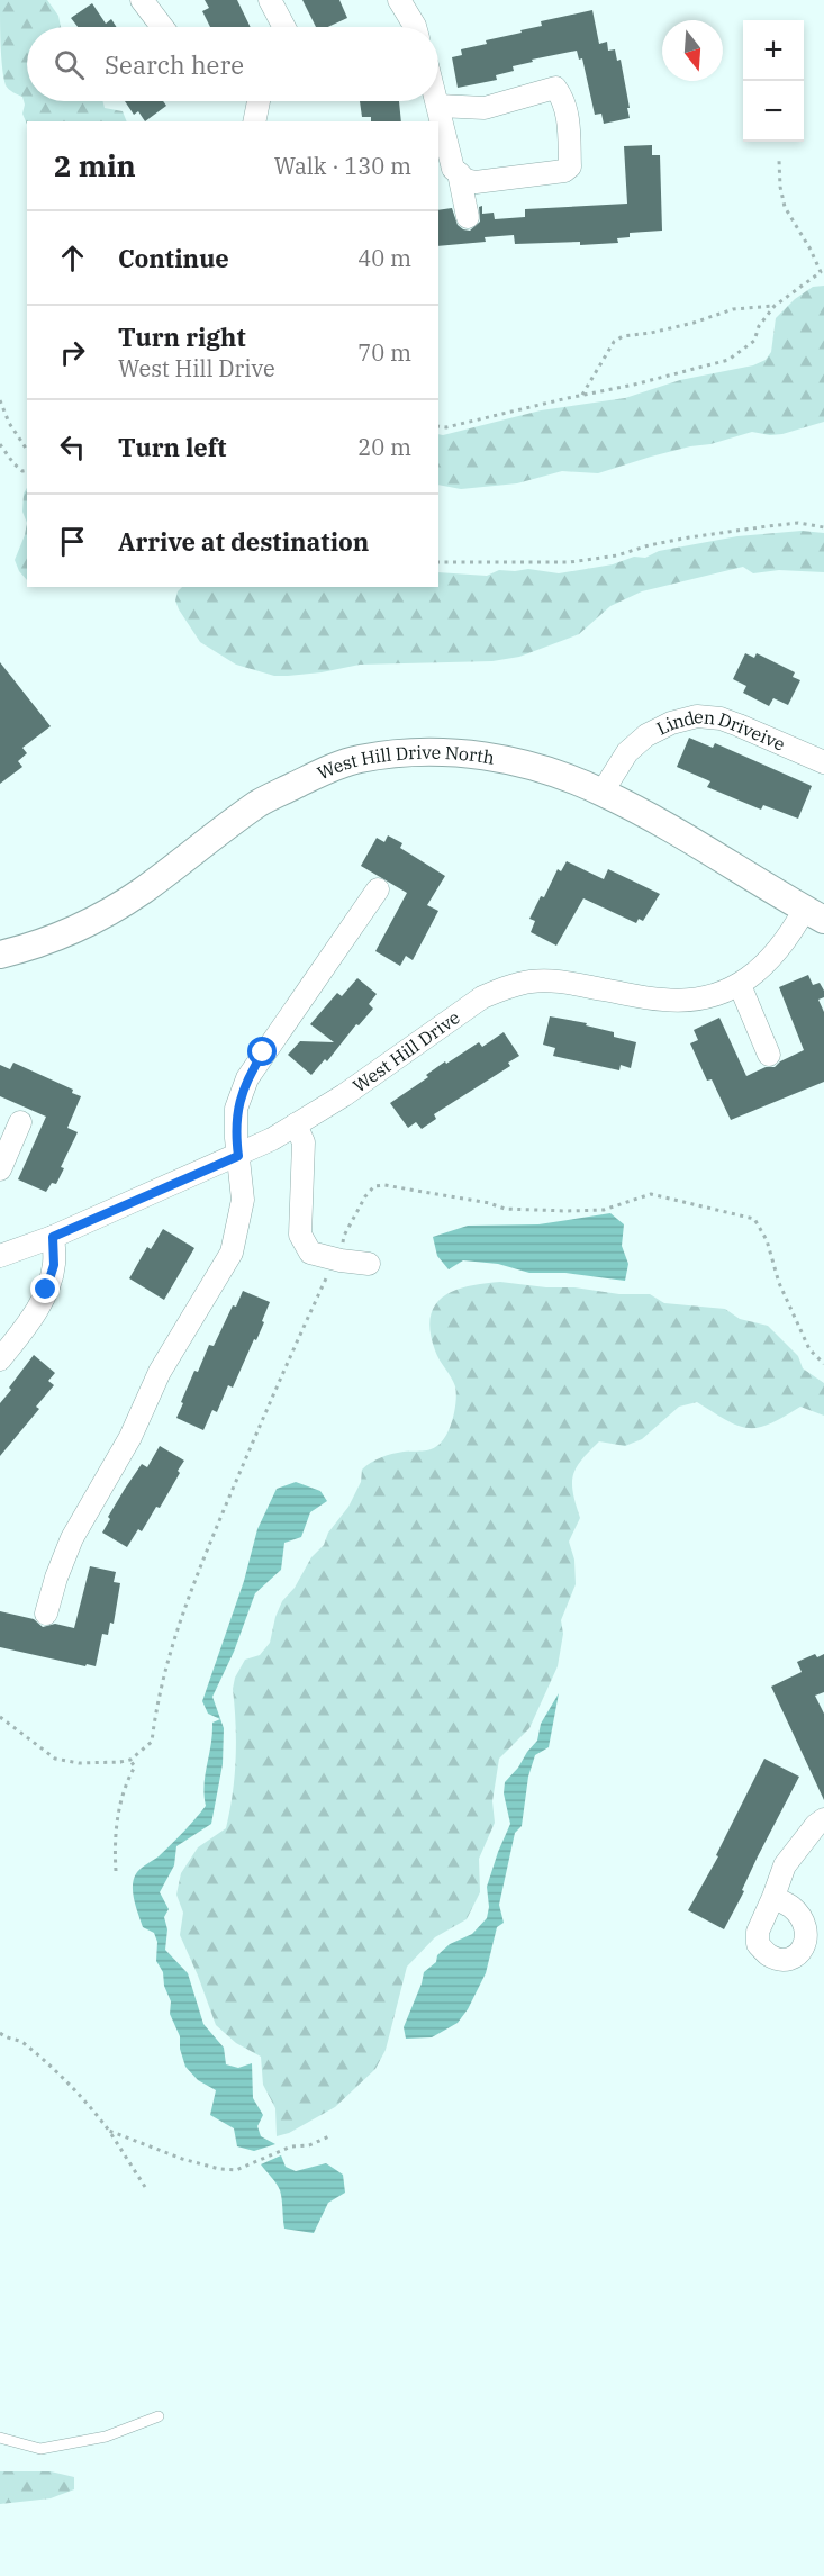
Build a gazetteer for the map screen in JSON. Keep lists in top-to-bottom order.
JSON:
{
  "streets": {
    "street": ["Linden Driveive", "West Hill Drive North", "West Hill Drive"]
  },
  "crossings": [
    ["Linden Driveive", "West Hill Drive North"],
    ["West Hill Drive North", "West Hill Drive"]
  ],
  "north": "bottom",
  "page": {
    "map_buttons": ["+", "−"],
    "search": "Search here",
    "heading": ["2 min", "Walk · 130 m"],
    "list": [
      ["Continue", "40 m"],
      ["Turn right", "West Hill Drive", "70 m"],
      ["Turn left", "20 m"],
      "Arrive at destination"
    ]
  }
}
